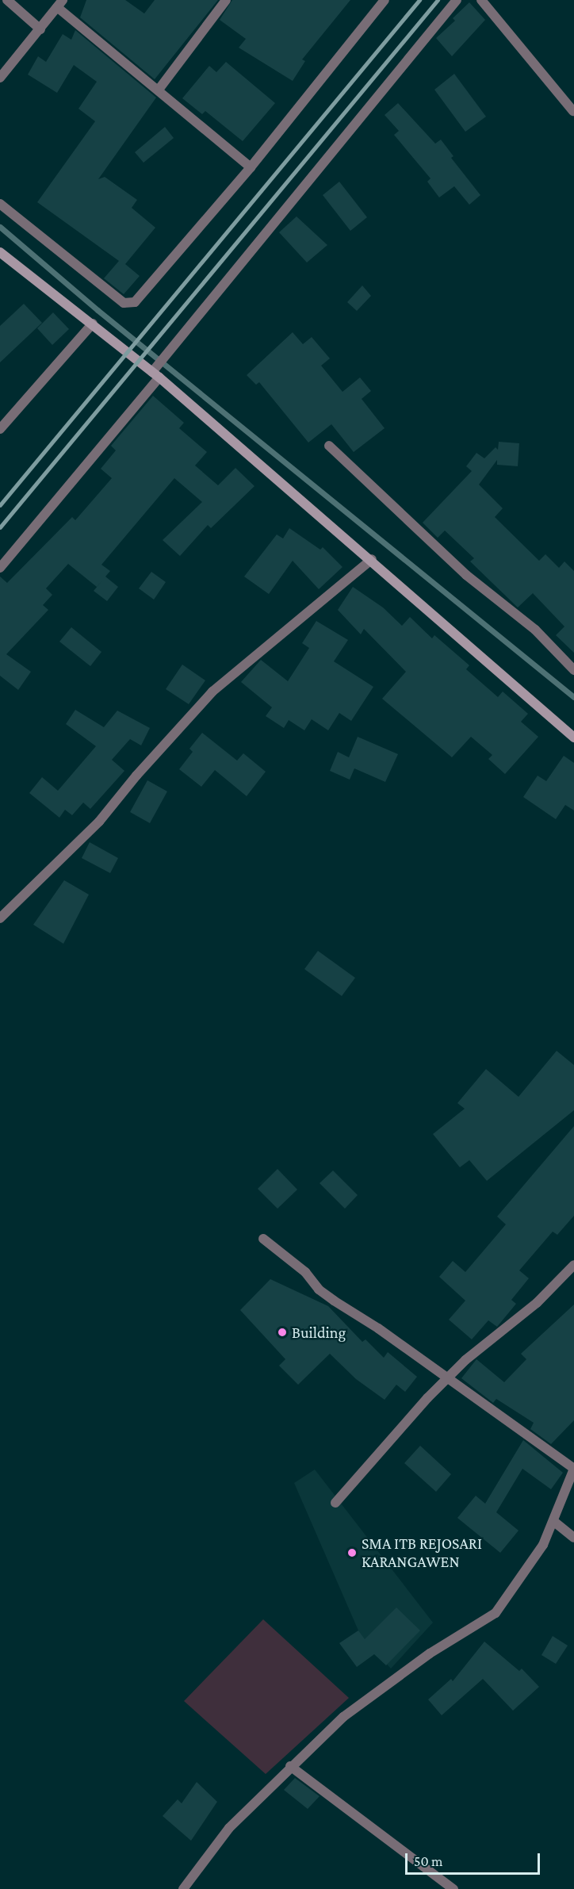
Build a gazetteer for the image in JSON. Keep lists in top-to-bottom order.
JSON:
{
  "places": ["Building", "SMA ITB REJOSARI KARANGAWEN"],
  "scale_bar": "50 m"
}
